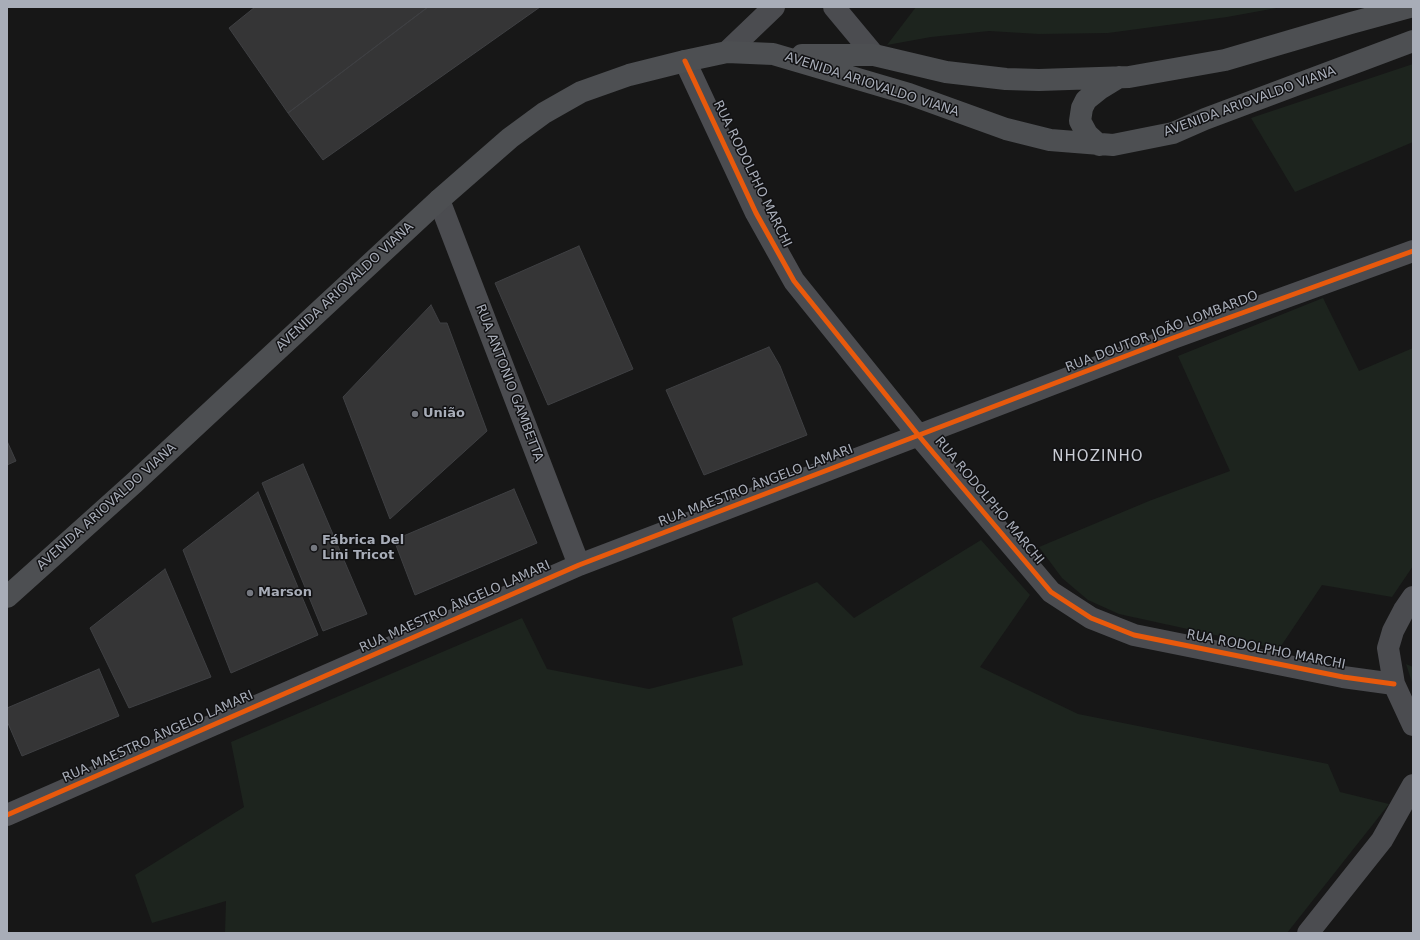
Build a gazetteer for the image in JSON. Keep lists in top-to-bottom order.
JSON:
{
  "streets": {
    "main road": ["AVENIDA ARIOVALDO VIANA"],
    "street": [
      "RUA RODOLPHO MARCHI",
      "RUA DOUTOR JOÃO LOMBARDO",
      "RUA ANTONIO GAMBETTA",
      "RUA MAESTRO ÂNGELO LAMARI"
    ]
  },
  "crossings": [
    ["AVENIDA ARIOVALDO VIANA", "RUA RODOLPHO MARCHI"],
    ["AVENIDA ARIOVALDO VIANA", "RUA ANTONIO GAMBETTA"],
    ["RUA RODOLPHO MARCHI", "RUA DOUTOR JOÃO LOMBARDO"],
    ["RUA RODOLPHO MARCHI", "RUA MAESTRO ÂNGELO LAMARI"],
    ["RUA DOUTOR JOÃO LOMBARDO", "RUA MAESTRO ÂNGELO LAMARI"],
    ["RUA ANTONIO GAMBETTA", "RUA MAESTRO ÂNGELO LAMARI"]
  ],
  "districts": ["NHOZINHO"],
  "places": ["União", "Fábrica Del Lini Tricot", "Marson"]
}
